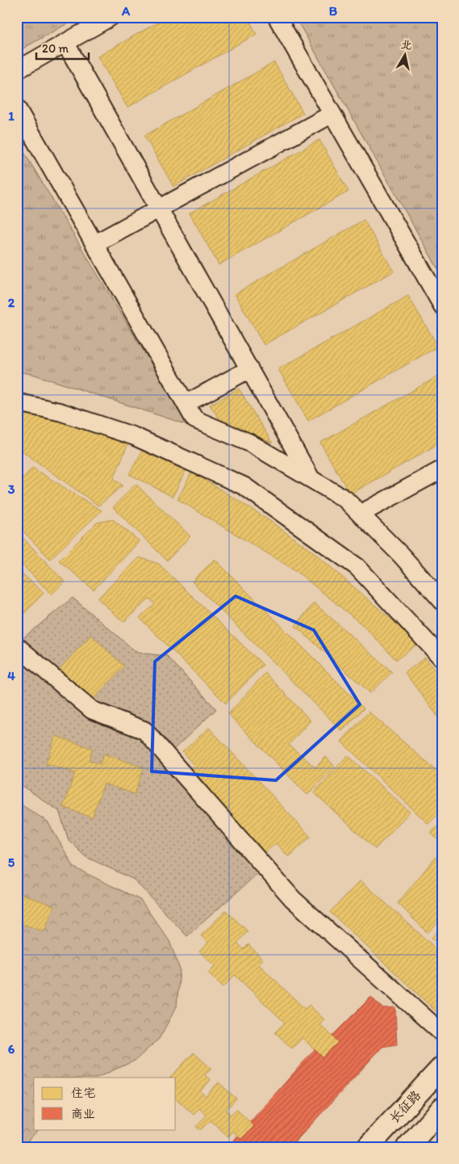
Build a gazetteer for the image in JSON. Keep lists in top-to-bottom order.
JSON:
{
  "streets": {
    "main road": ["长征路"]
  },
  "legend": ["住宅", "商业"],
  "scale_bar": "20 m",
  "north": "top",
  "grid": {
    "columns": ["A", "B"],
    "rows": [
      "1",
      "2",
      "3",
      "4",
      "5",
      "6"
    ]
  }
}
